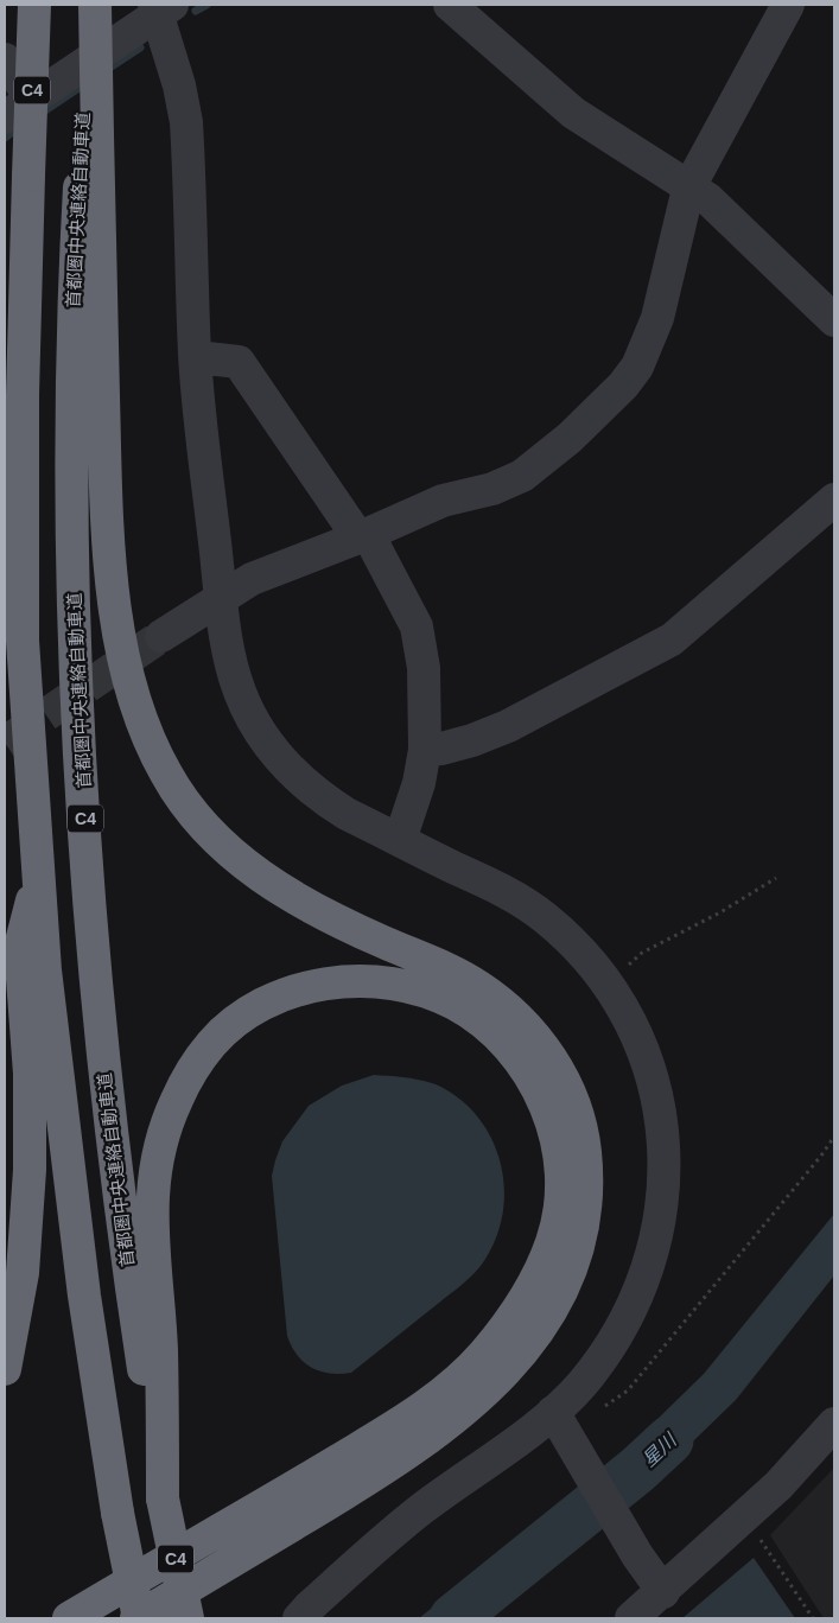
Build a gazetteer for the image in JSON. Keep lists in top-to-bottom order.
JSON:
{
  "streets": {
    "highway": ["C4", "首都圏中央連絡自動車道"]
  },
  "water": ["星川"]
}
